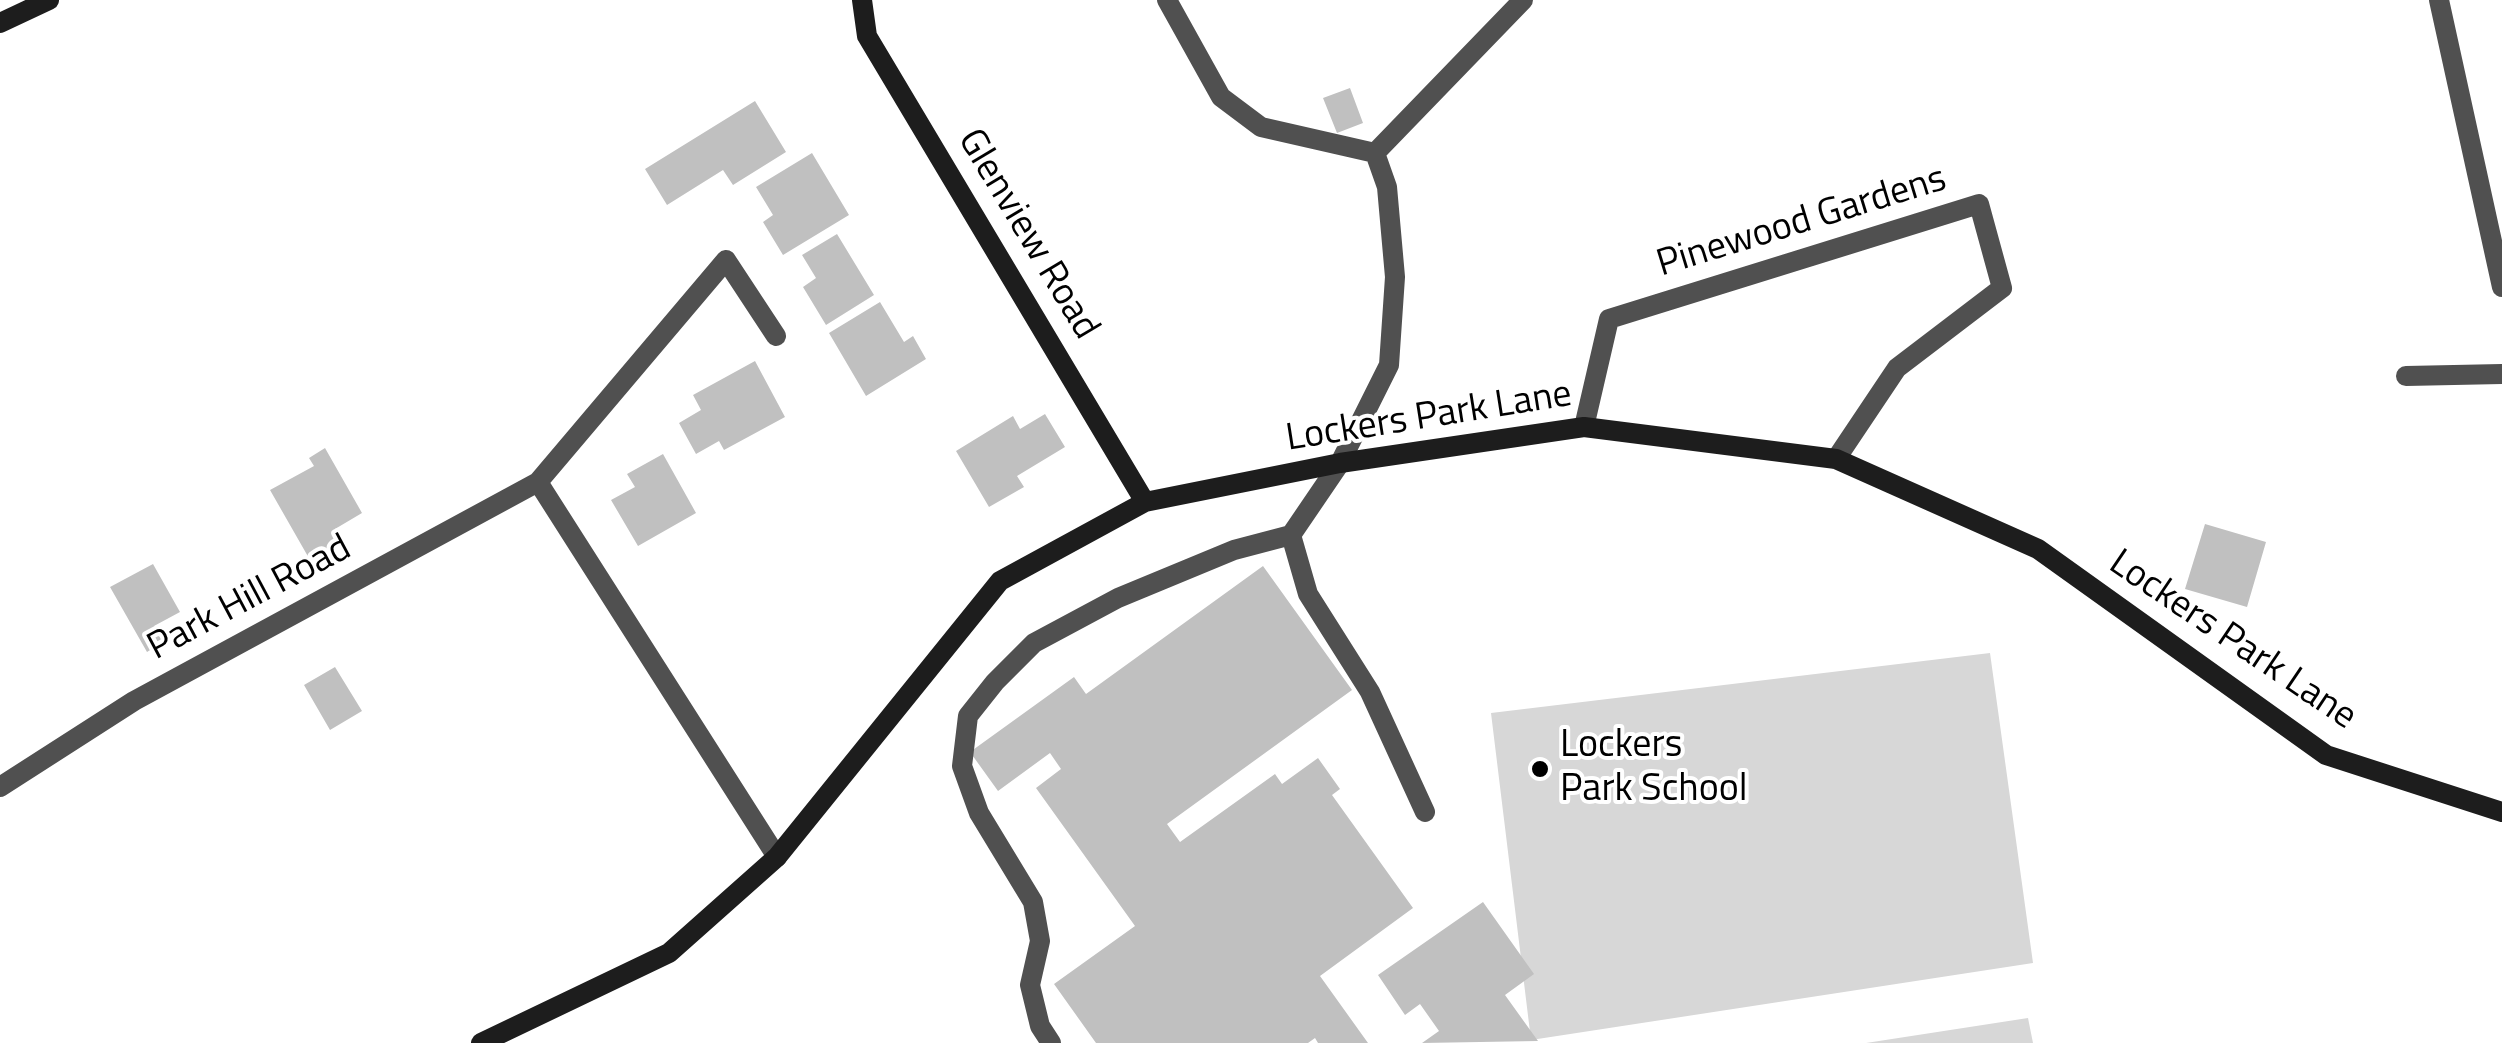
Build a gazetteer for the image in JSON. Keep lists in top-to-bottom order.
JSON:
{
  "streets": {
    "street": [
      "Pinewood Gardens",
      "Glenview Road",
      "Lockers Park Lane",
      "Park Hill Road"
    ]
  },
  "crossings": [
    ["Pinewood Gardens", "Lockers Park Lane"],
    ["Glenview Road", "Lockers Park Lane"]
  ],
  "places": ["Lockers Park School"]
}
